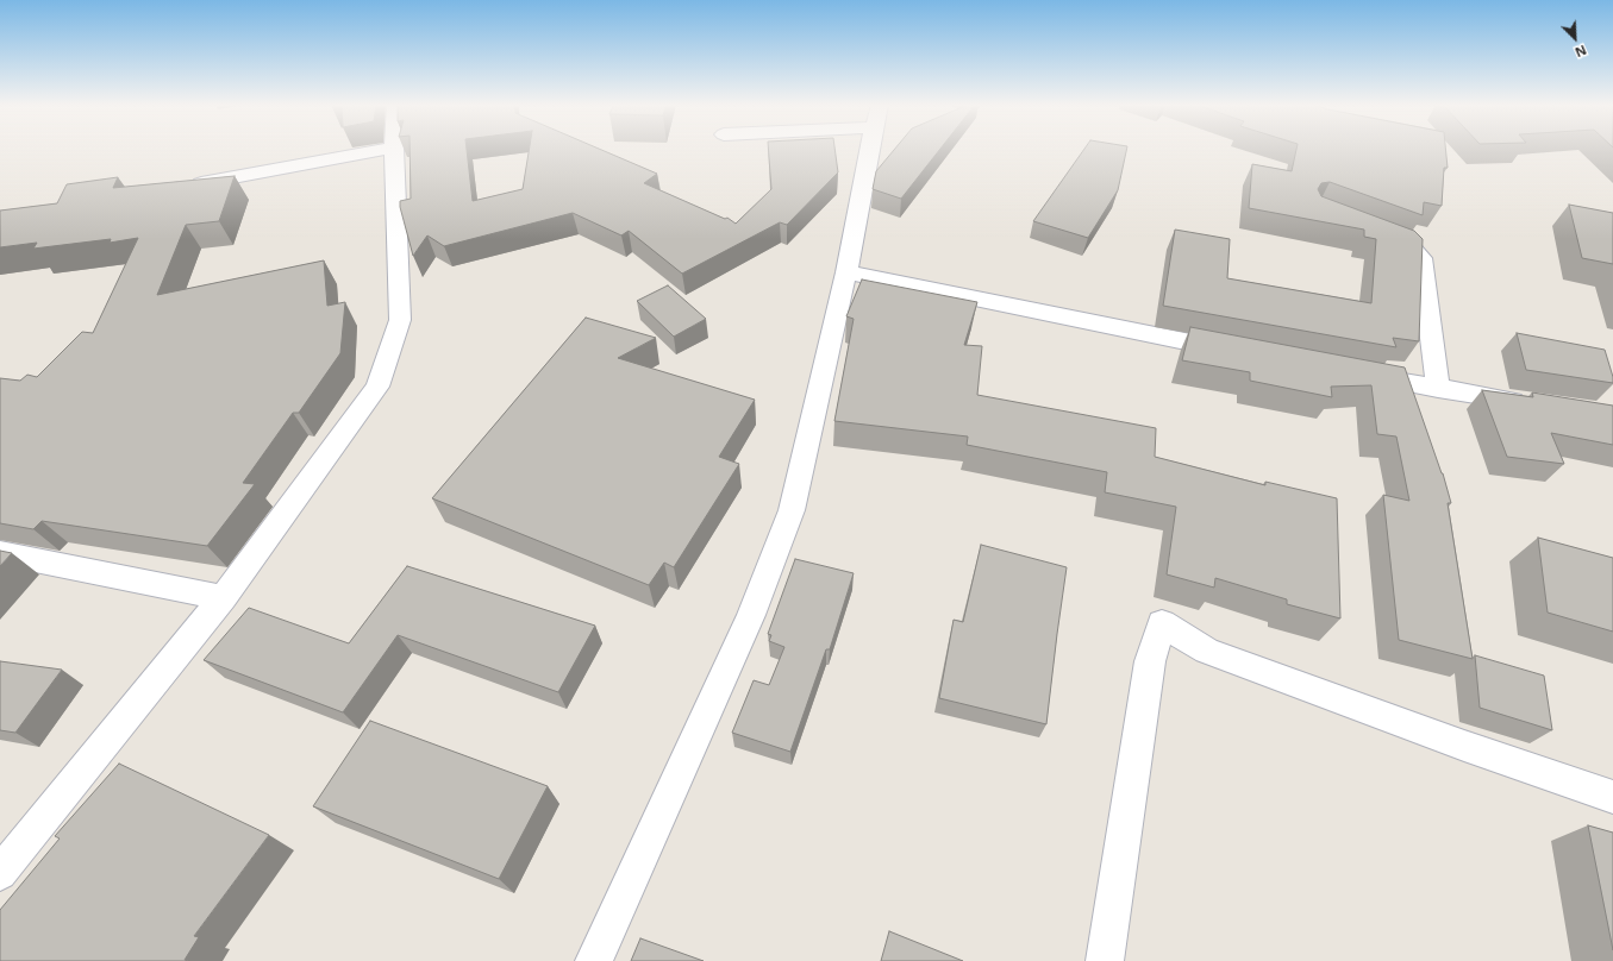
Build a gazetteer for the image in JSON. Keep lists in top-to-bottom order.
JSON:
{
  "north": "bottom right"
}
